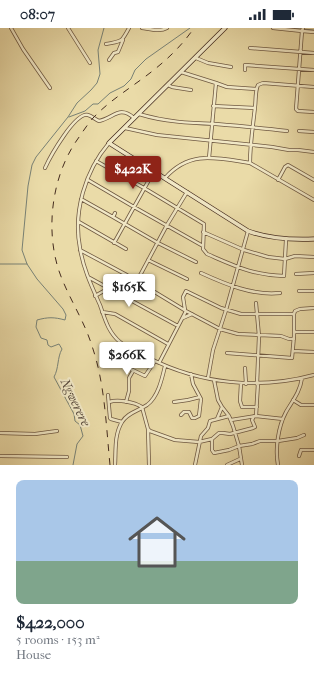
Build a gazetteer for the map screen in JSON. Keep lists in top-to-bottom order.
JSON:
{
  "water": ["Ngwerere"],
  "page": {
    "status": "08:07",
    "price": ["$422K", "$165K", "$266K"],
    "list": [
      {
        "name": "$422,000",
        "note": "5 rooms · 153 m² · House"
      }
    ]
  }
}
